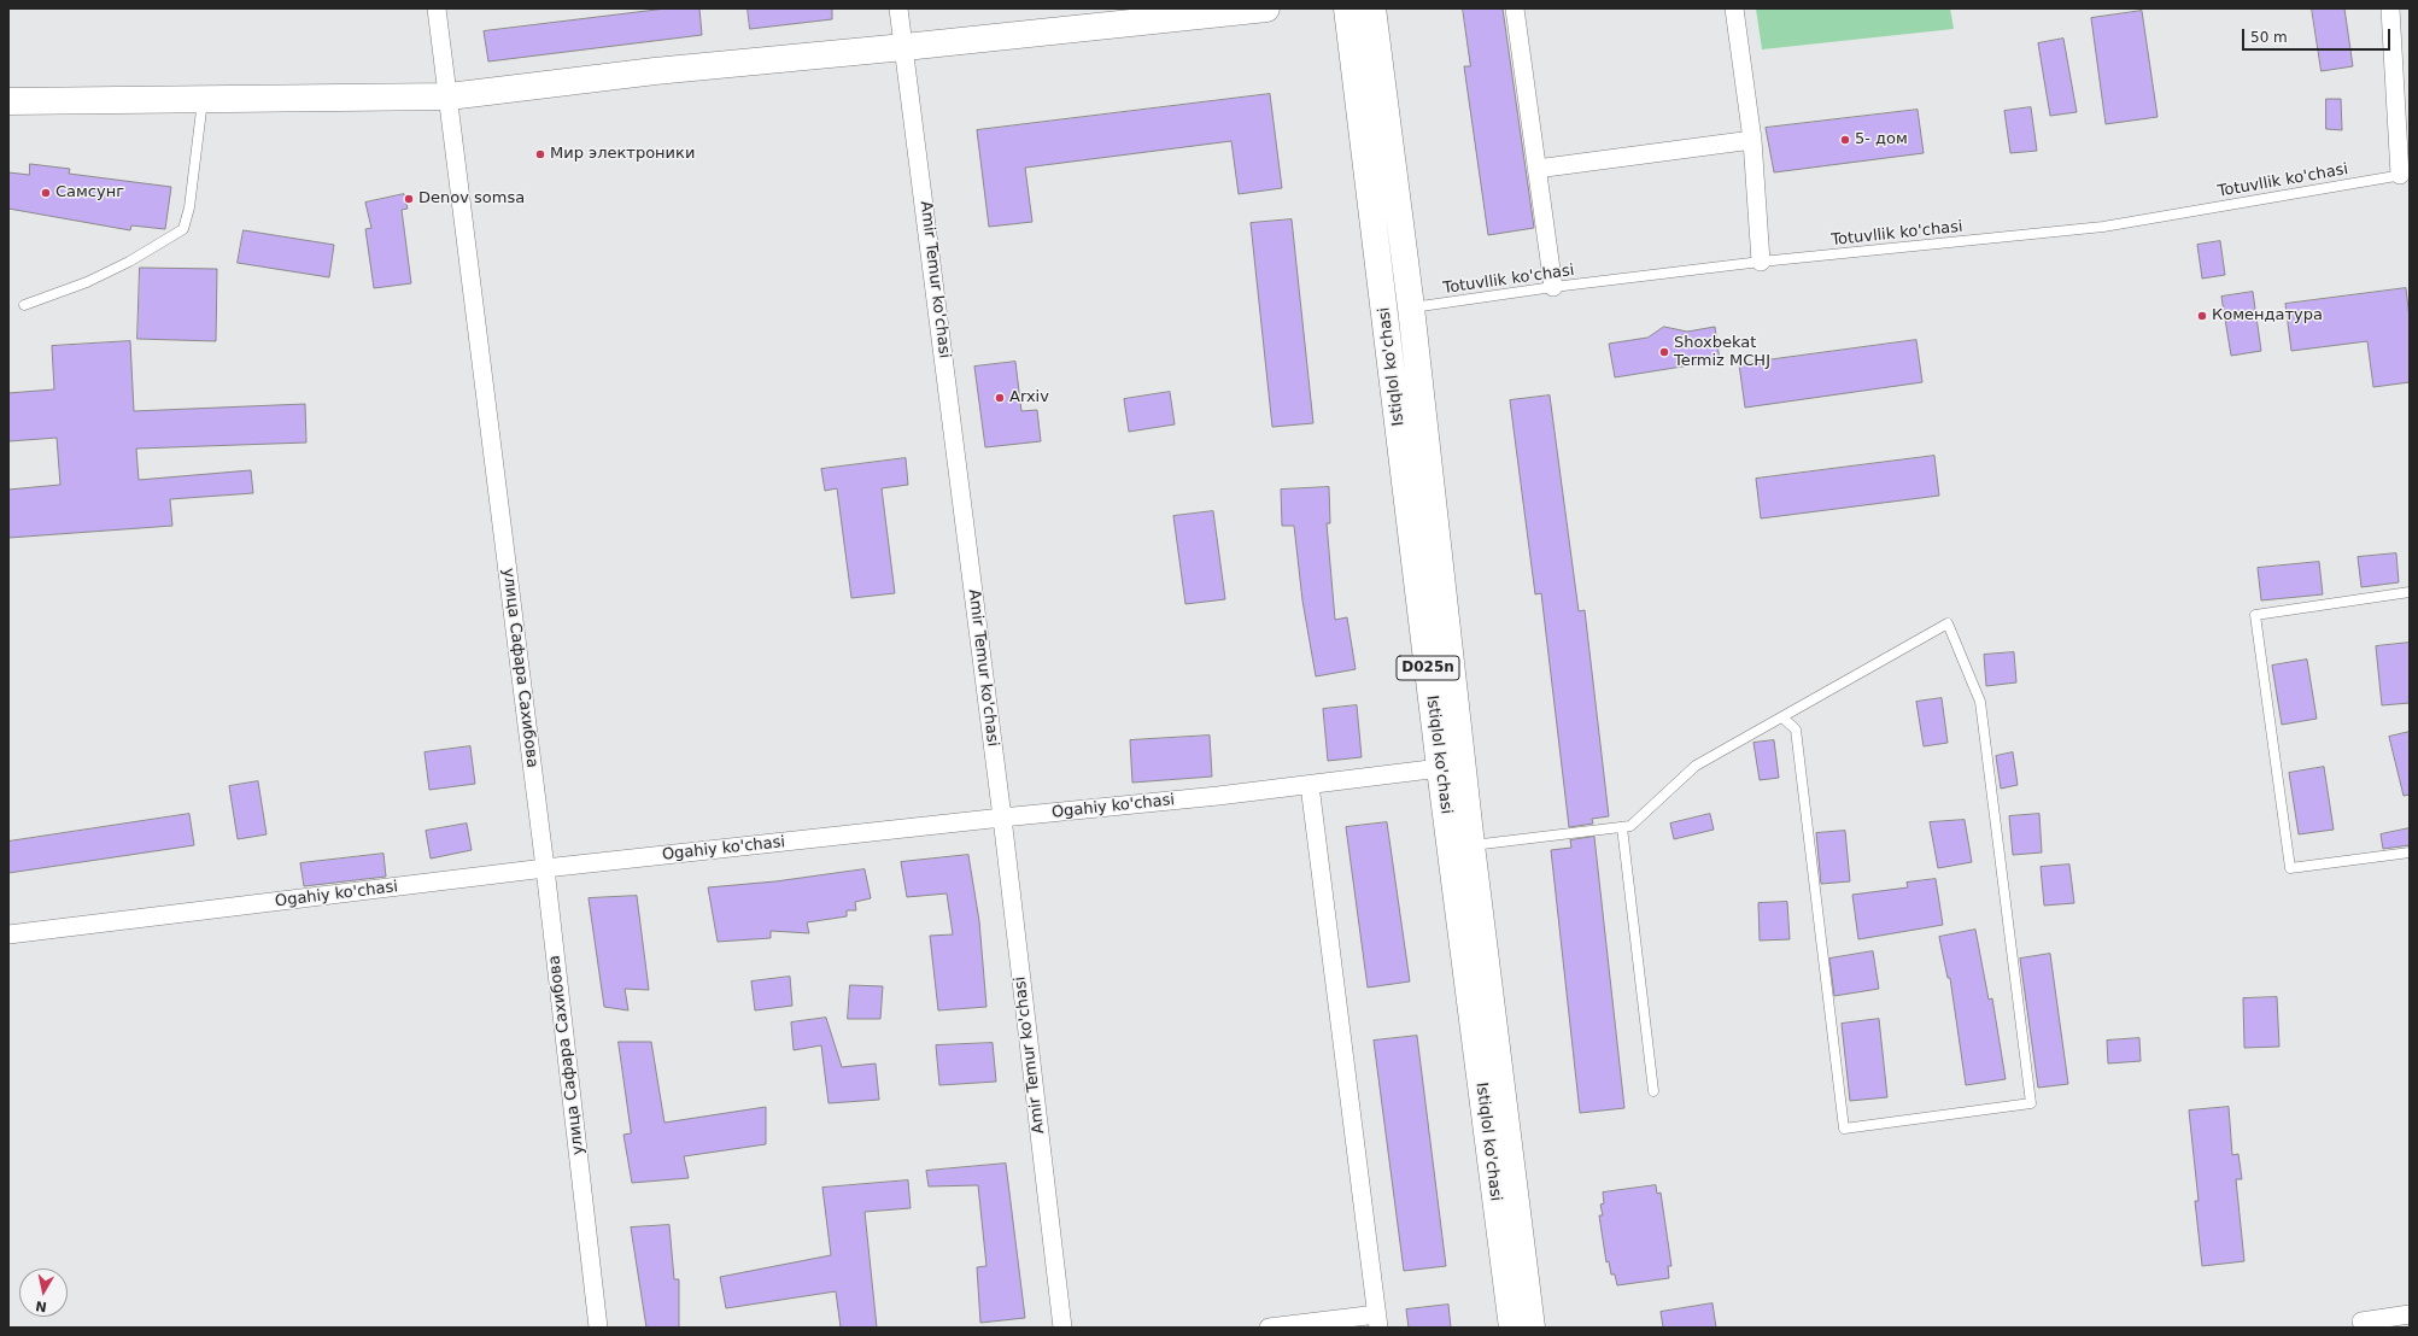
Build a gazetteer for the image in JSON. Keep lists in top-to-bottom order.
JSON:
{
  "streets": {
    "main road": ["Istiqlol ko'chasi", "D025n"],
    "street": ["Amir Temur ko'chasi", "улица Сафара Сахибова", "Ogahiy ko'chasi"],
    "lane": ["Totuvllik ko'chasi"]
  },
  "crossings": [
    ["Totuvllik ko'chasi", "Istiqlol ko'chasi"],
    ["Amir Temur ko'chasi", "Ogahiy ko'chasi"],
    ["Istiqlol ko'chasi", "Ogahiy ko'chasi"],
    ["улица Сафара Сахибова", "Ogahiy ko'chasi"]
  ],
  "places": [
    "5- дом",
    "Мир электроники",
    "Самсунг",
    "Denov somsa",
    "Комендатура",
    "Shoxbekat Termiz MCHJ",
    "Arxiv"
  ],
  "scale_bar": "50 m",
  "north": "bottom"
}
